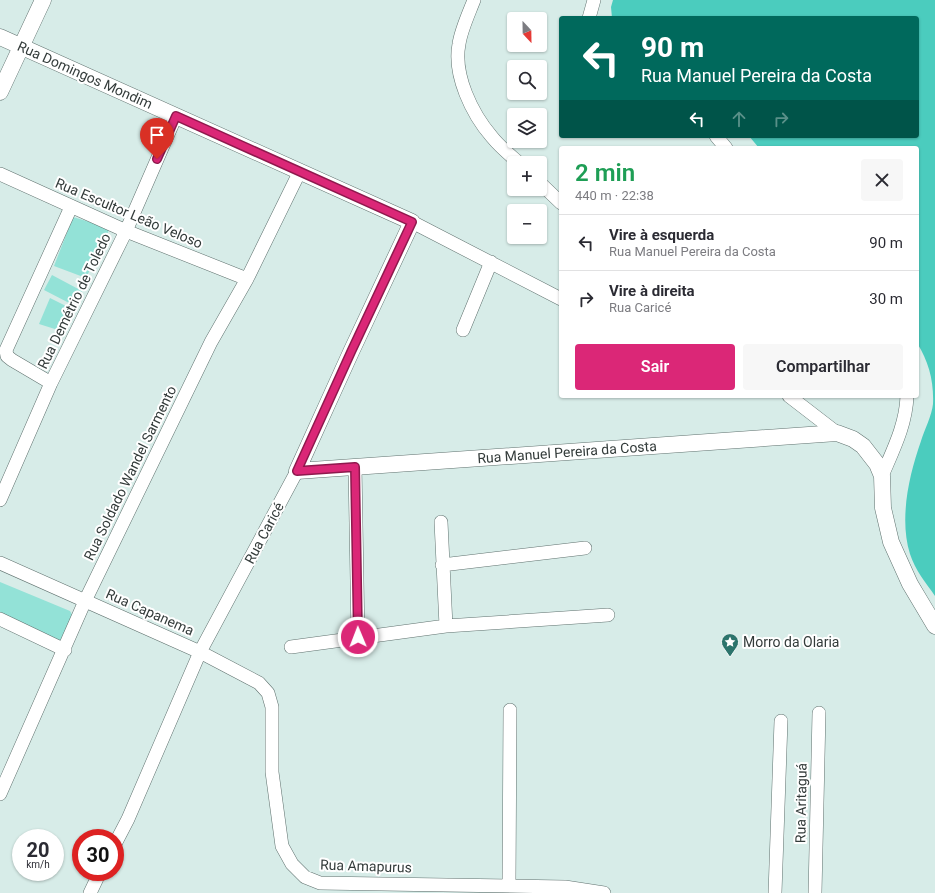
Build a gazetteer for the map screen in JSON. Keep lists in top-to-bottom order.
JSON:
{
  "streets": {
    "street": [
      "Rua Domingos Mondim",
      "Rua Escultor Leão Veloso",
      "Rua Demétrio de Toledo",
      "Rua Manuel Pereira da Costa",
      "Rua Soldado Wandel Sarmento",
      "Rua Caricé",
      "Rua Capanema",
      "Rua Aritaguá",
      "Rua Amapurus"
    ]
  },
  "crossings": [
    ["Rua Domingos Mondim", "Rua Demétrio de Toledo"],
    ["Rua Domingos Mondim", "Rua Soldado Wandel Sarmento"],
    ["Rua Domingos Mondim", "Rua Caricé"],
    ["Rua Escultor Leão Veloso", "Rua Demétrio de Toledo"],
    ["Rua Escultor Leão Veloso", "Rua Soldado Wandel Sarmento"],
    ["Rua Manuel Pereira da Costa", "Rua Caricé"],
    ["Rua Soldado Wandel Sarmento", "Rua Capanema"],
    ["Rua Caricé", "Rua Capanema"],
    ["Rua Capanema", "Rua Amapurus"]
  ],
  "places": {
    "place": ["Morro da Olaria"]
  },
  "north": "bottom",
  "page": {
    "map_buttons": ["+", "−"],
    "turn": ["90 m", "Rua Manuel Pereira da Costa"],
    "heading": ["2 min", "440 m · 22:38"],
    "list": [
      {
        "name": "Vire à esquerda",
        "note": "Rua Manuel Pereira da Costa",
        "value": "90 m"
      },
      {
        "name": "Vire à direita",
        "note": "Rua Caricé",
        "value": "30 m"
      }
    ],
    "buttons": ["Sair", "Compartilhar"],
    "speed": "20 km/h",
    "limit": "30"
  }
}
